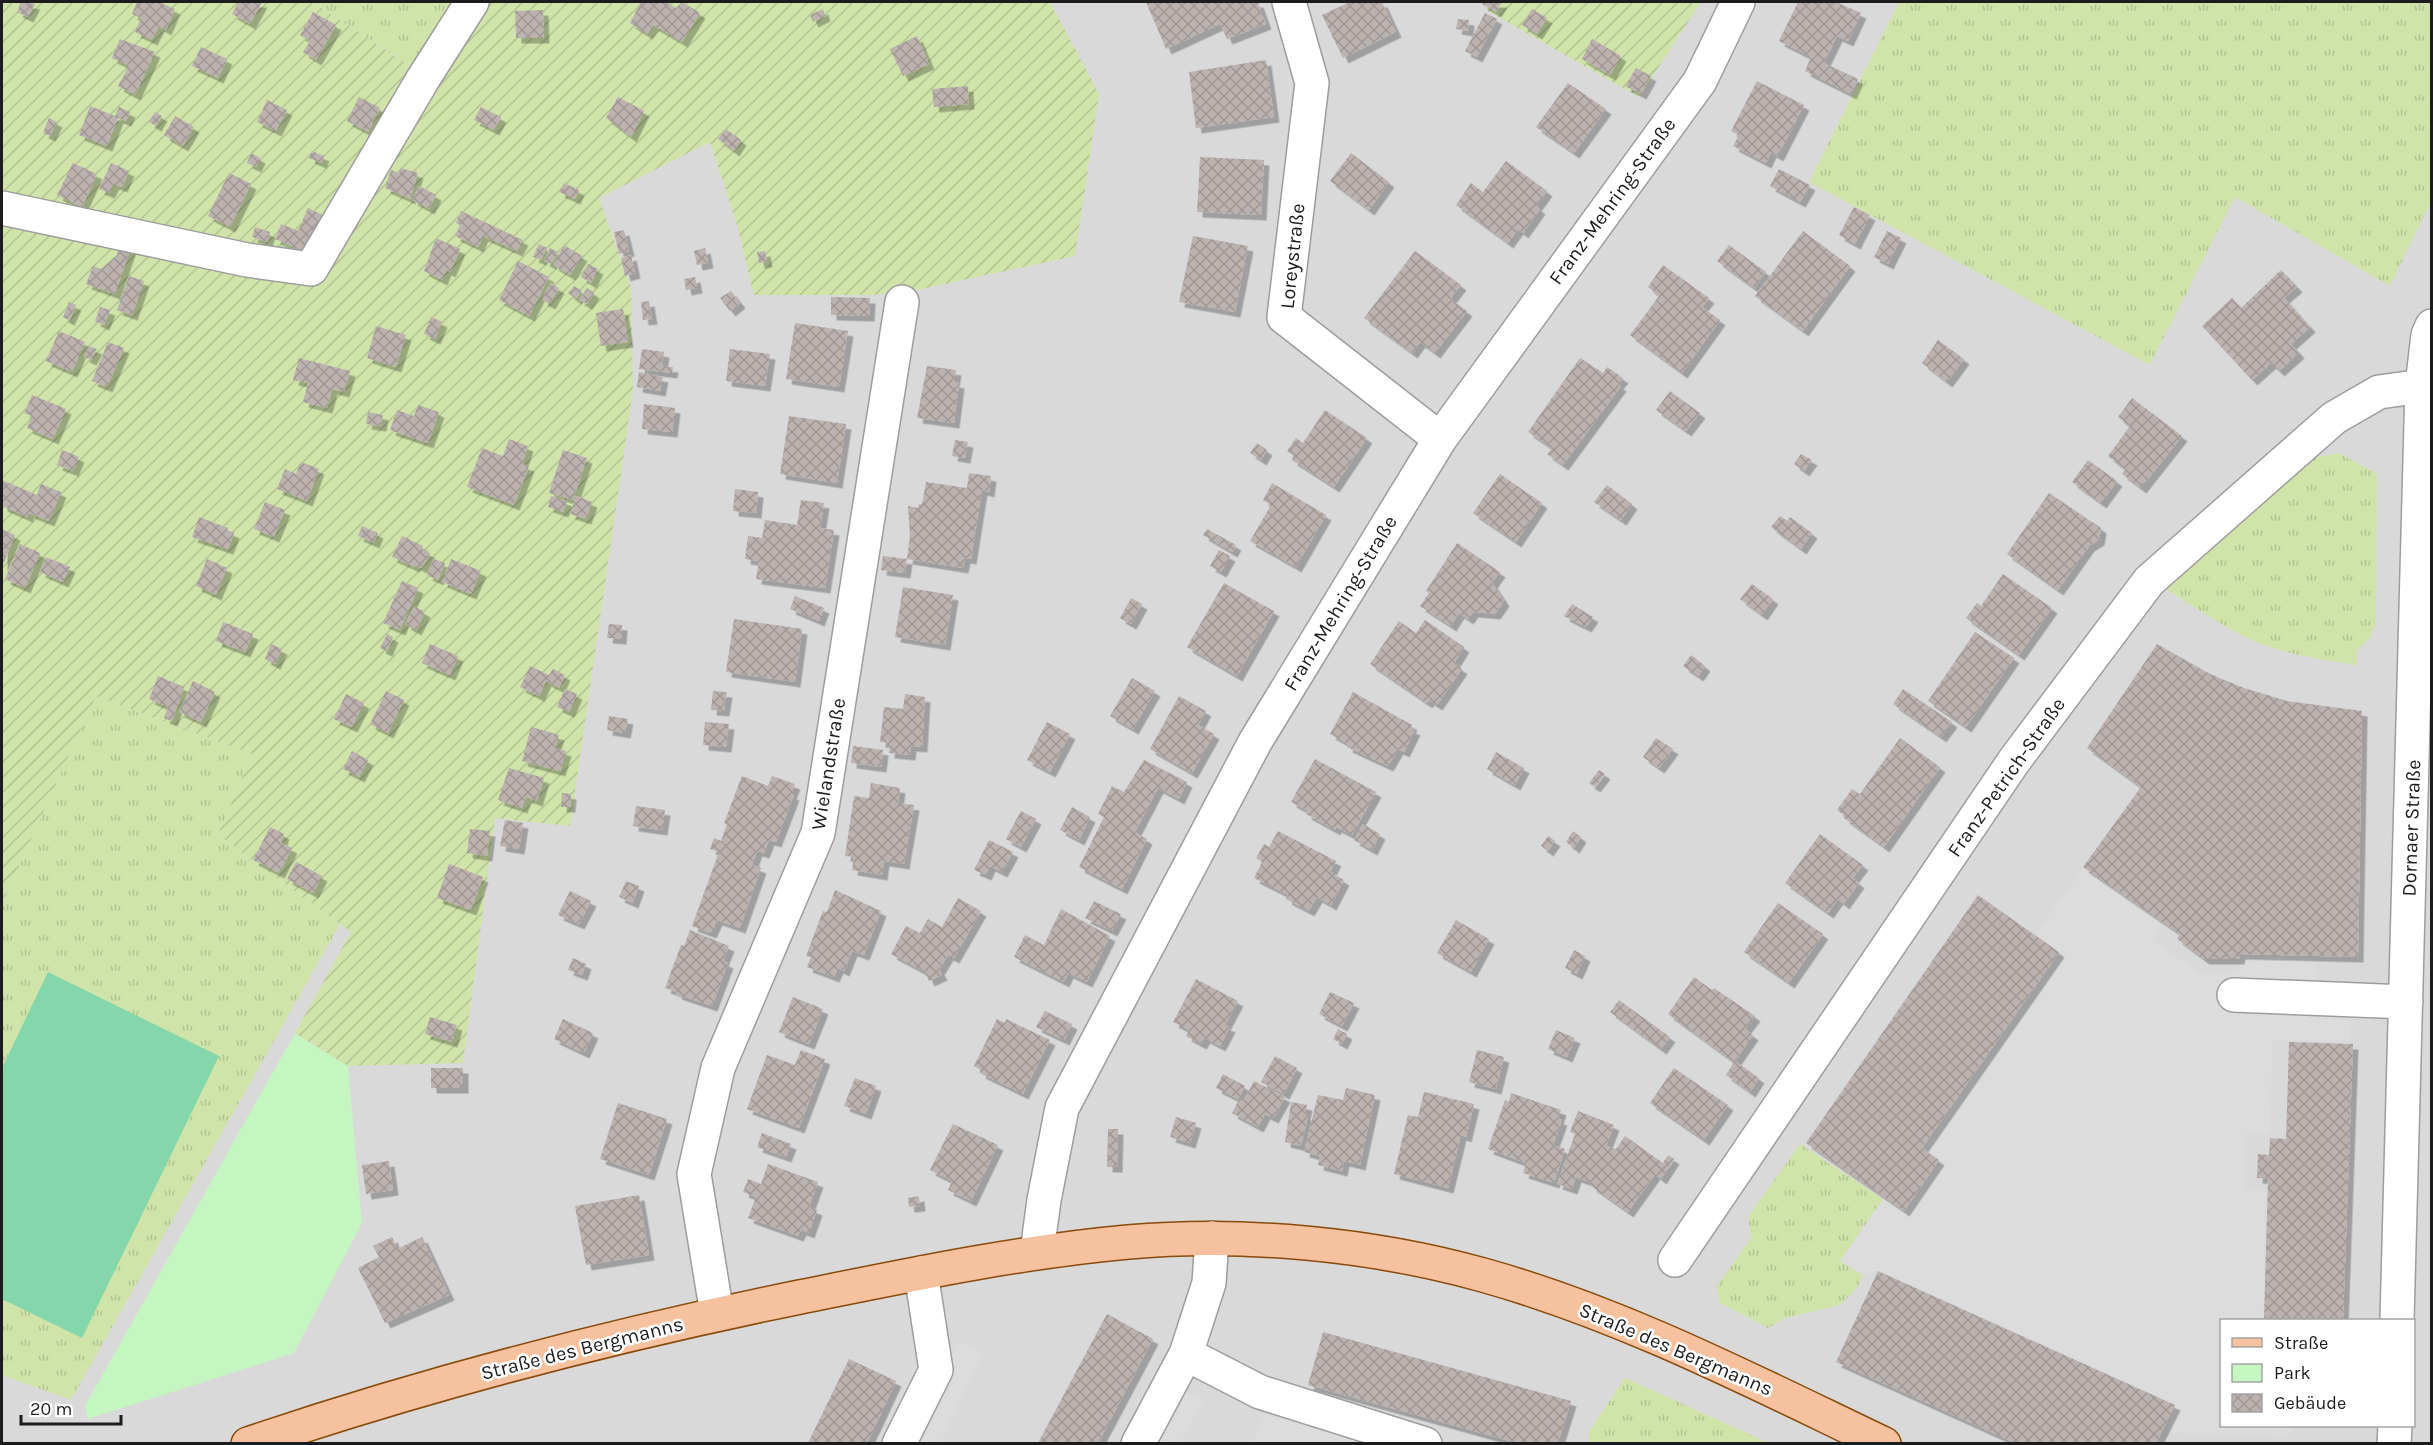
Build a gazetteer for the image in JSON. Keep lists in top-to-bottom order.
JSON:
{
  "streets": {
    "main road": ["Straße des Bergmanns"],
    "street": [
      "Franz-Mehring-Straße",
      "Loreystraße",
      "Wielandstraße",
      "Franz-Petrich-Straße",
      "Dornaer Straße"
    ]
  },
  "crossings": [
    ["Franz-Mehring-Straße", "Loreystraße"],
    ["Franz-Mehring-Straße", "Straße des Bergmanns"],
    ["Wielandstraße", "Straße des Bergmanns"],
    ["Franz-Petrich-Straße", "Dornaer Straße"]
  ],
  "legend": ["Straße", "Park", "Gebäude"],
  "scale_bar": "20 m"
}
